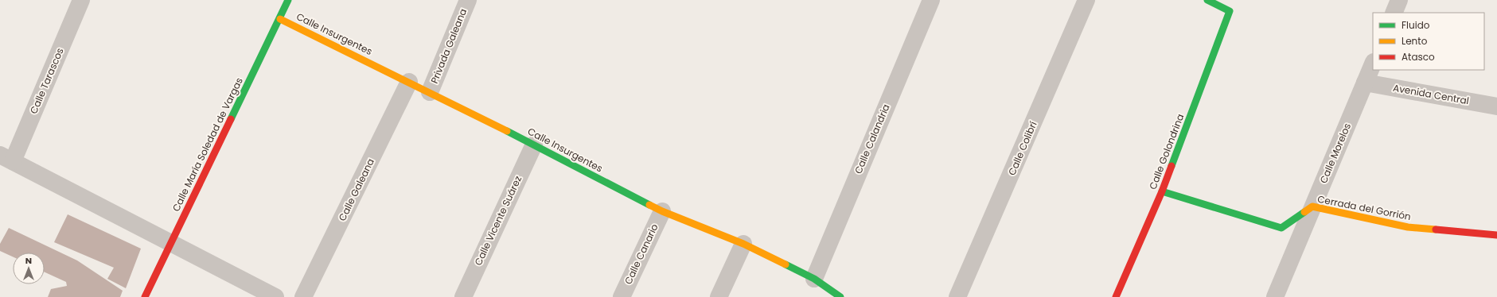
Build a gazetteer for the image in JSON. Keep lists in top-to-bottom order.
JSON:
{
  "streets": {
    "street": [
      "Calle Insurgentes",
      "Privada Galeana",
      "Calle Tarascos",
      "Avenida Central",
      "Calle Calandria",
      "Calle María Soledad de Vargas",
      "Calle Colibrí",
      "Calle Golondrina",
      "Calle Morelos",
      "Calle Galeana",
      "Cerrada del Gorrión",
      "Calle Vicente Suárez",
      "Calle Canario"
    ]
  },
  "crossings": [
    ["Calle Insurgentes", "Privada Galeana"],
    ["Calle Insurgentes", "Calle Calandria"],
    ["Calle Insurgentes", "Calle María Soledad de Vargas"],
    ["Calle Insurgentes", "Calle Galeana"],
    ["Calle Insurgentes", "Calle Vicente Suárez"],
    ["Calle Insurgentes", "Calle Canario"],
    ["Avenida Central", "Calle Morelos"],
    ["Calle Golondrina", "Cerrada del Gorrión"],
    ["Calle Morelos", "Cerrada del Gorrión"]
  ],
  "legend": ["Fluido", "Lento", "Atasco"],
  "north": "top"
}
